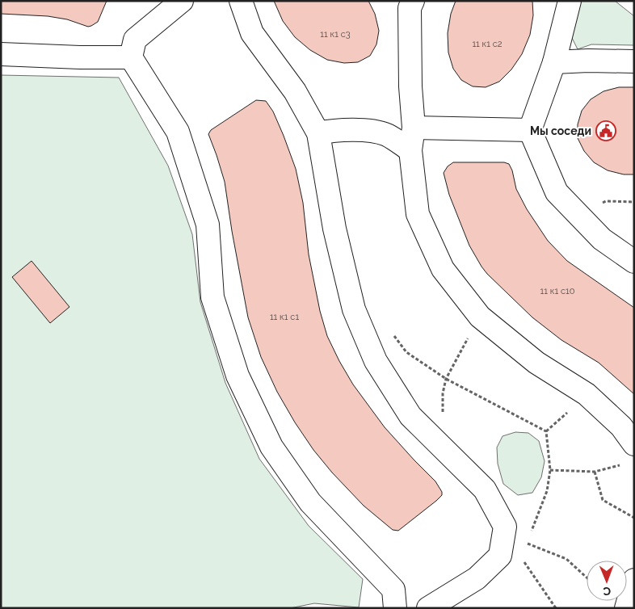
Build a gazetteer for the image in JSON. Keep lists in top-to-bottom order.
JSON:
{
  "places": {
    "public building": ["Мы соседи"]
  },
  "house_numbers": [
    "11 к1 с3",
    "11 к1 с2",
    "11 к1 с10",
    "11 к1 с1"
  ],
  "north": "bottom"
}
